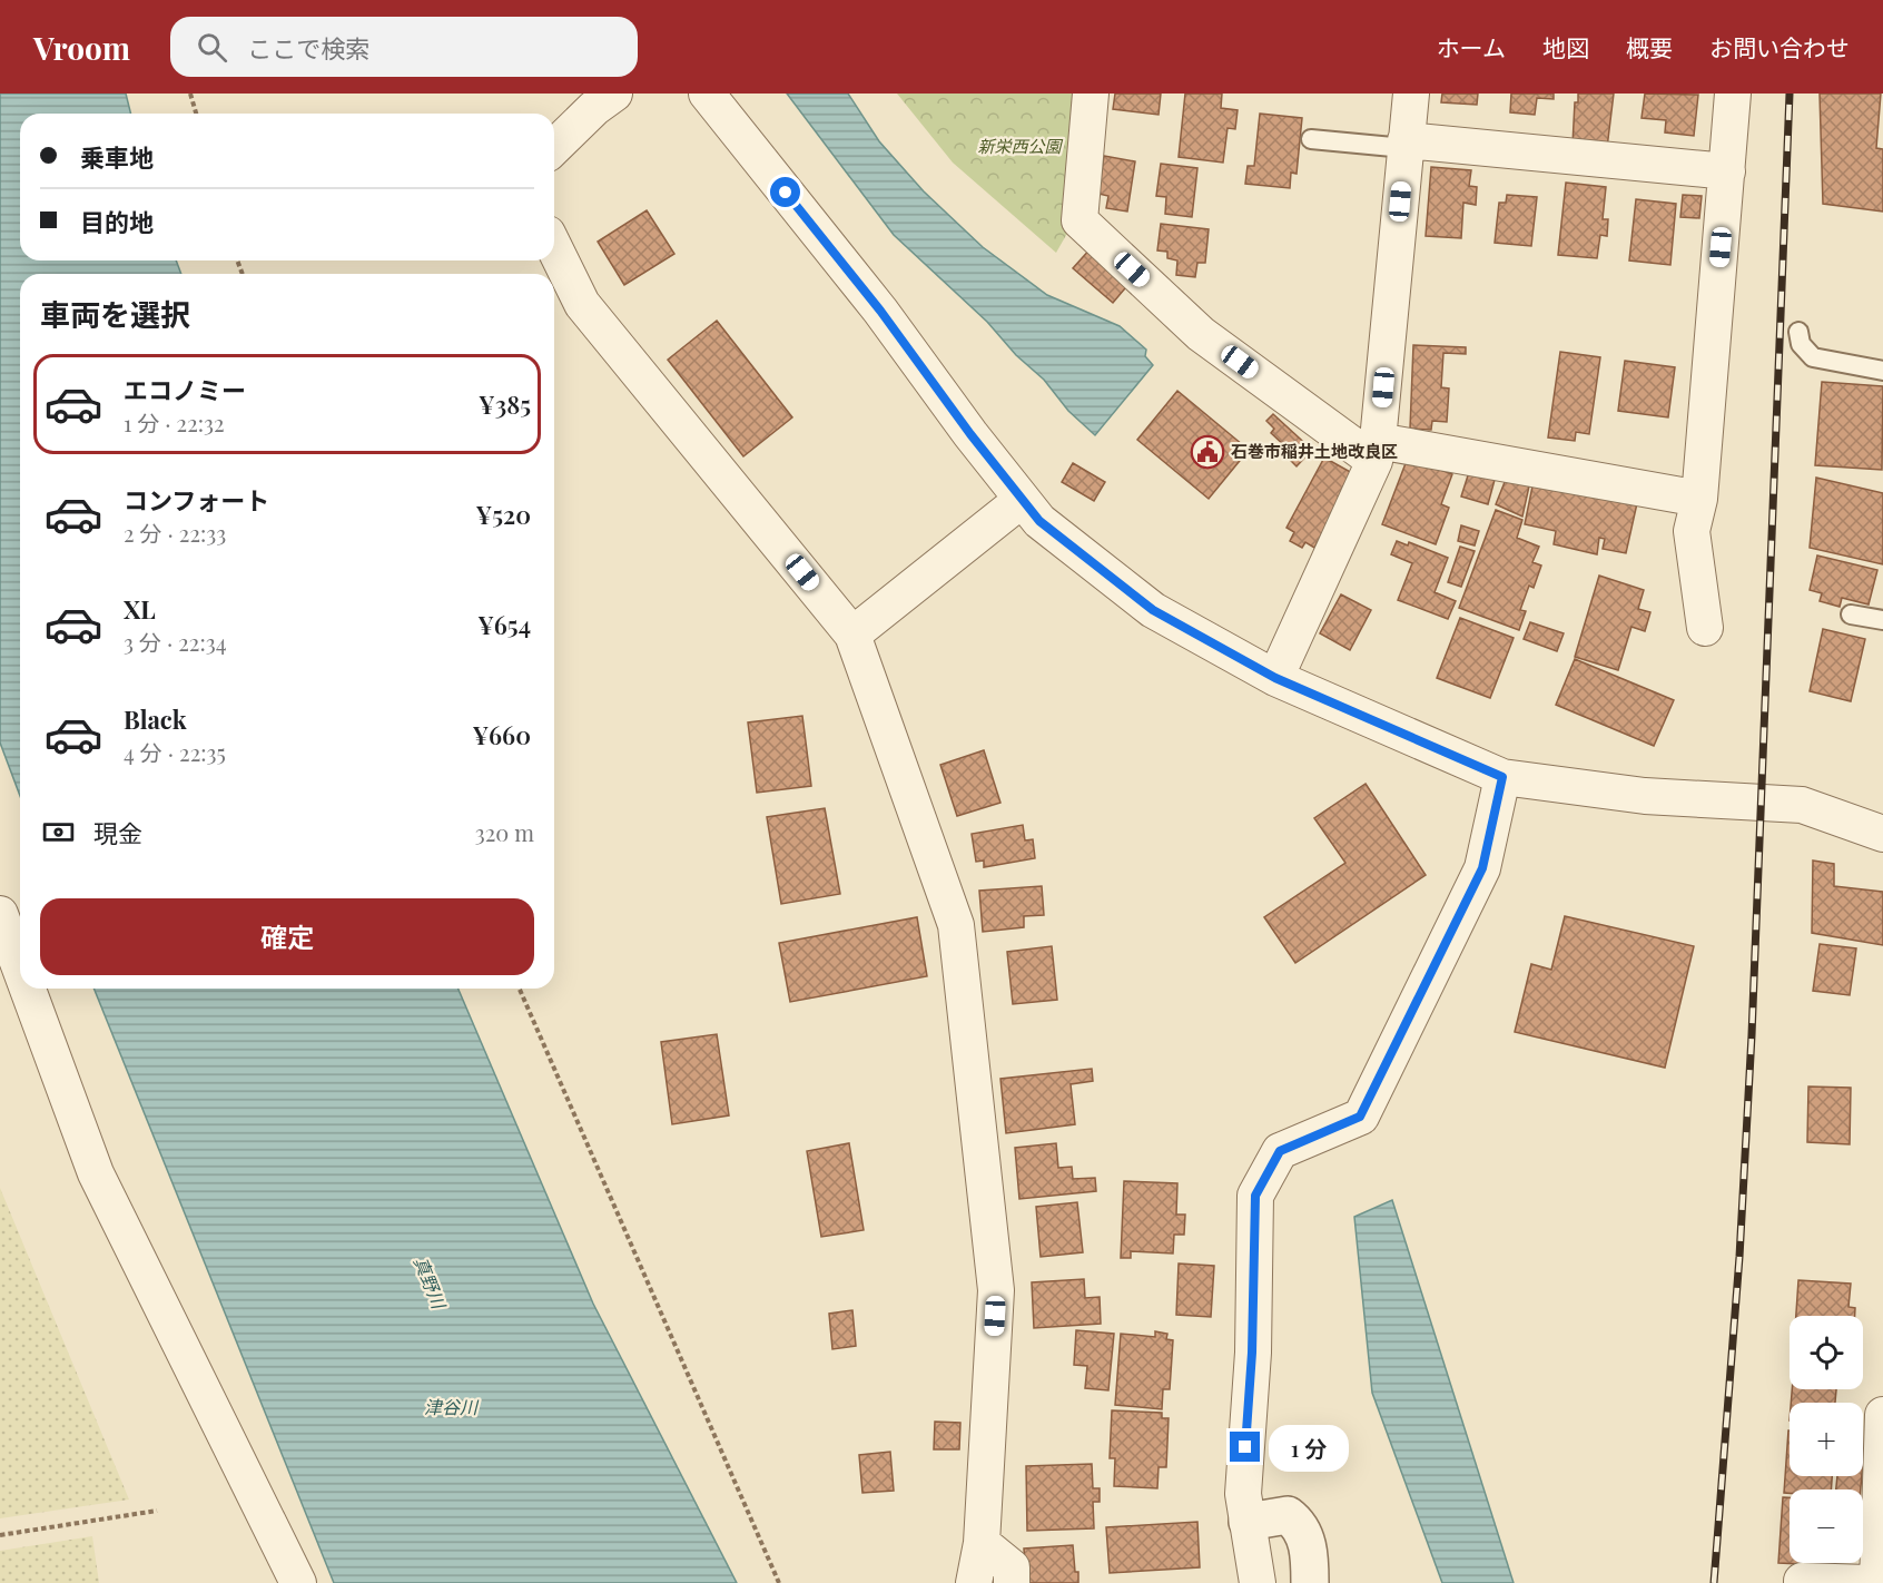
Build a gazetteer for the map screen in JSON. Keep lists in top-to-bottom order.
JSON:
{
  "water": ["真野川", "津谷川"],
  "parks": ["新栄西公園"],
  "places": {
    "public building": ["石巻市稲井土地改良区"]
  },
  "page": {
    "header": "Vroom",
    "search": "ここで検索",
    "nav": [
      "ホーム",
      "地図",
      "概要",
      "お問い合わせ"
    ],
    "banner": ["乗車地", "目的地"],
    "heading": "車両を選択",
    "list": [
      {
        "name": "エコノミー",
        "note": "1 分 · 22:32",
        "value": "¥385"
      },
      {
        "name": "コンフォート",
        "note": "2 分 · 22:33",
        "value": "¥520"
      },
      {
        "name": "XL",
        "note": "3 分 · 22:34",
        "value": "¥654"
      },
      {
        "name": "Black",
        "note": "4 分 · 22:35",
        "value": "¥660"
      }
    ],
    "pay": ["現金", "320 m"],
    "buttons": "確定",
    "map_buttons": ["+", "−"],
    "bubble": "1 分"
  }
}
